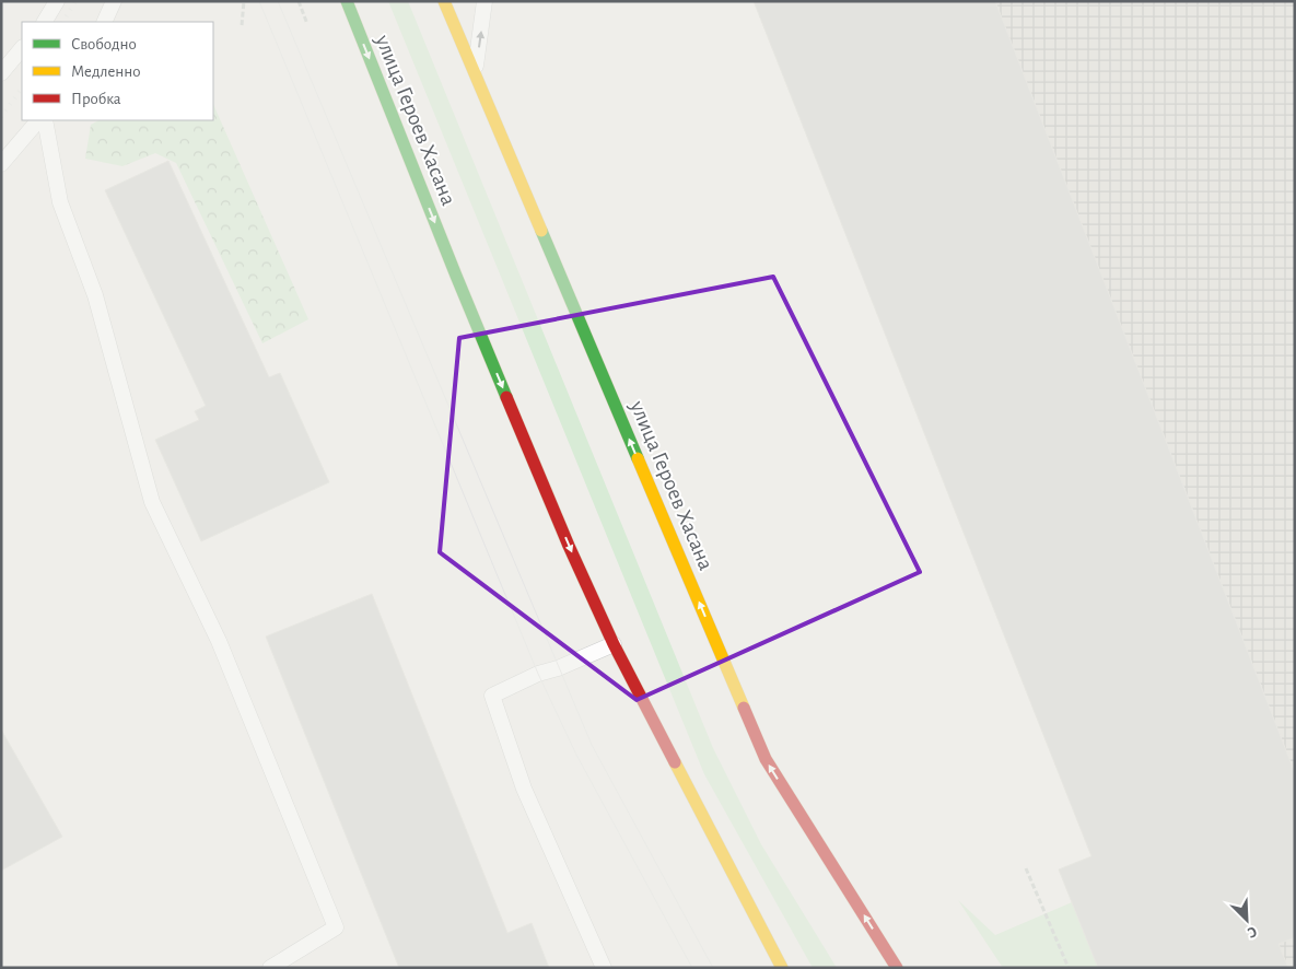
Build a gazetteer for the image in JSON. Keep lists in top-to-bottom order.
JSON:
{
  "streets": {
    "main road": ["улица Героев Хасана"]
  },
  "legend": ["Свободно", "Медленно", "Пробка"],
  "north": "bottom right"
}
